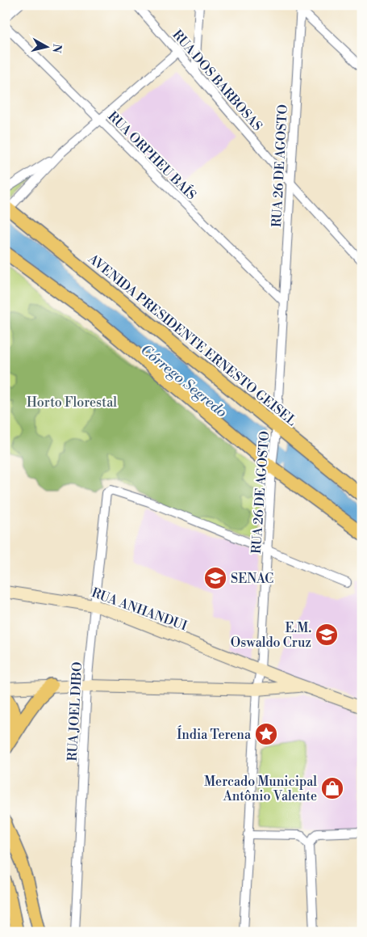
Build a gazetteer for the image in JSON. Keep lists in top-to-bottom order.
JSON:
{
  "streets": {
    "main road": ["AVENIDA PRESIDENTE ERNESTO GEISEL"],
    "street": [
      "RUA DOS BARBOSAS",
      "RUA ORPHEU BAÍS",
      "RUA 26 DE AGOSTO",
      "RUA ANHANDUI",
      "RUA JOEL DIBO"
    ]
  },
  "crossings": [
    ["RUA DOS BARBOSAS", "RUA 26 DE AGOSTO"],
    ["RUA ORPHEU BAÍS", "RUA 26 DE AGOSTO"],
    ["RUA 26 DE AGOSTO", "AVENIDA PRESIDENTE ERNESTO GEISEL"],
    ["RUA 26 DE AGOSTO", "RUA ANHANDUI"],
    ["RUA 26 DE AGOSTO", "RUA JOEL DIBO"],
    ["RUA ANHANDUI", "RUA JOEL DIBO"]
  ],
  "water": ["Córrego Segredo"],
  "parks": ["Horto Florestal"],
  "places": {
    "school or university": ["SENAC", "E.M. Oswaldo Cruz"],
    "place": ["Índia Terena"],
    "shop": ["Mercado Municipal Antônio Valente"]
  },
  "north": "right"
}
